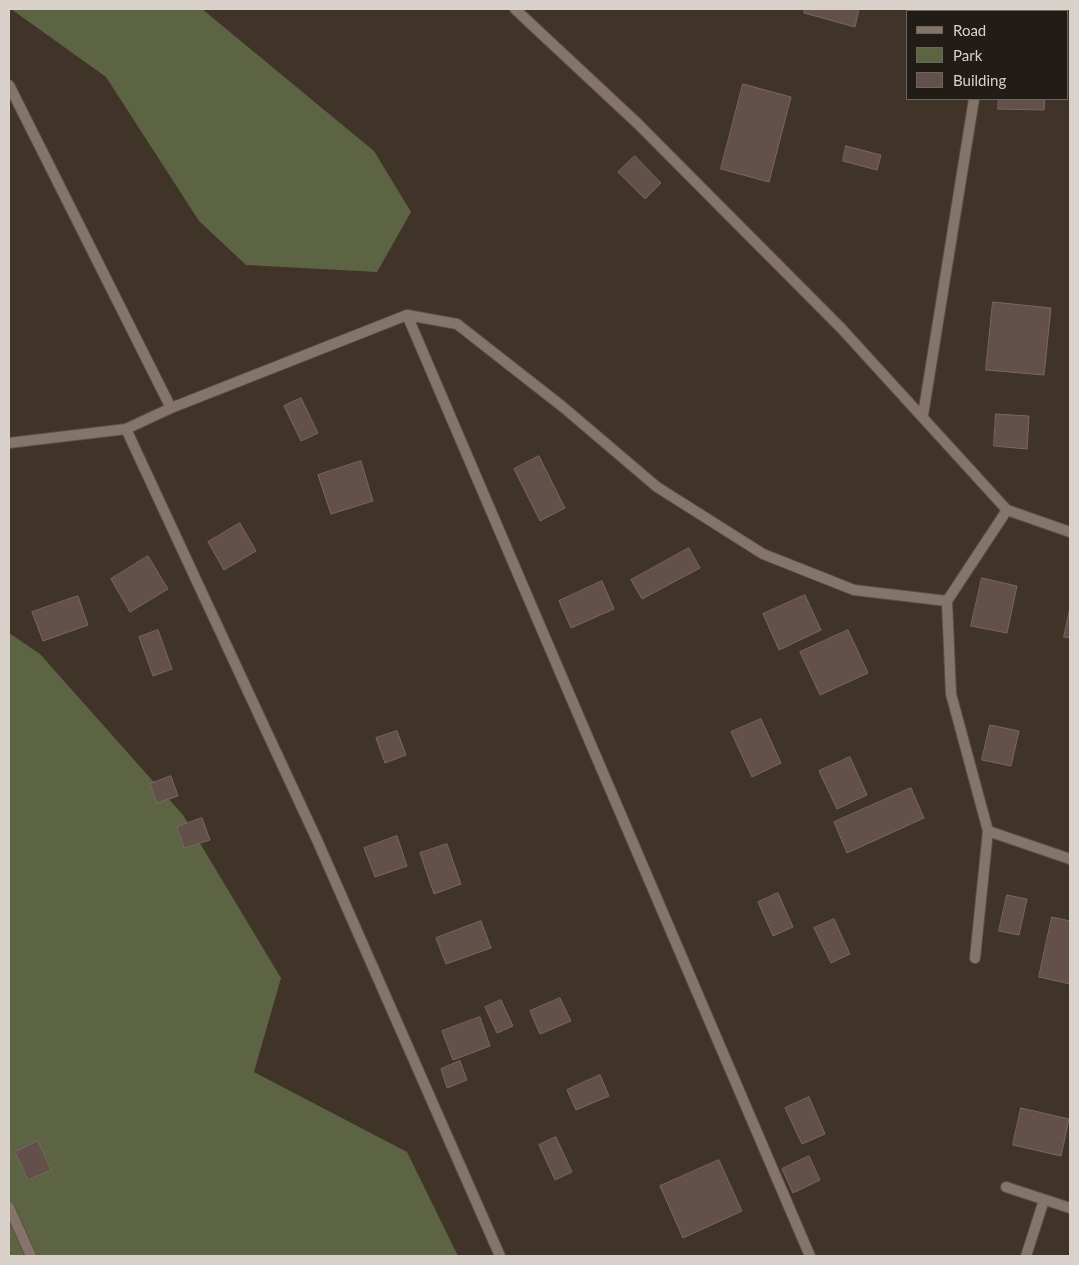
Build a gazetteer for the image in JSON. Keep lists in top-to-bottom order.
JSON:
{
  "legend": ["Road", "Park", "Building"]
}
